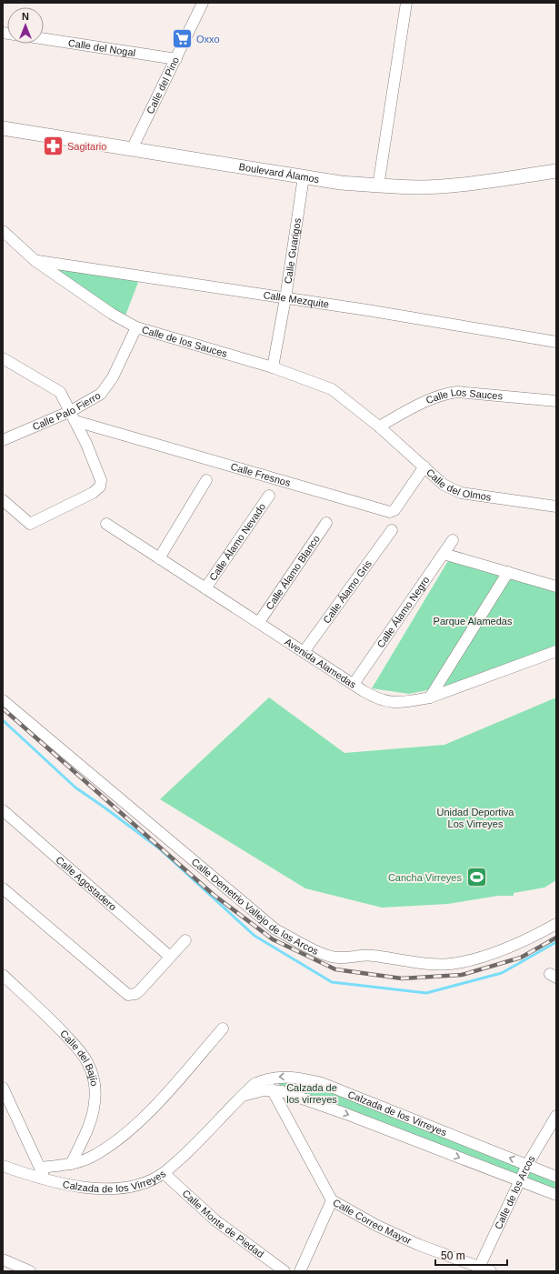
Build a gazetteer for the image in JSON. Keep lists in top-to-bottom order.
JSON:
{
  "streets": {
    "main road": ["Boulevard Álamos"],
    "street": [
      "Calle del Nogal",
      "Calle del Pino",
      "Calle Guarigos",
      "Calle Mezquite",
      "Calle de los Sauces",
      "Calle Los Sauces",
      "Calle Palo Fierro",
      "Calle Fresnos",
      "Calle del Olmos",
      "Calle Álamo Nevado",
      "Calle Álamo Blanco",
      "Calle Álamo Gris",
      "Calle Álamo Negro",
      "Avenida Alamedas",
      "Calle Agostadero",
      "Calle Demetrio Vallejo de los Arcos",
      "Calle del Bajío",
      "Calzada de los Virreyes",
      "Calle de los Arcos",
      "Calle Correo Mayor",
      "Calle Monte de Piedad"
    ]
  },
  "crossings": [
    ["Calle del Nogal", "Calle del Pino"],
    ["Calle del Pino", "Boulevard Álamos"],
    ["Boulevard Álamos", "Calle Guarigos"],
    ["Calle Guarigos", "Calle Mezquite"],
    ["Calle Guarigos", "Calle de los Sauces"],
    ["Calle Mezquite", "Calle de los Sauces"],
    ["Calle de los Sauces", "Calle Los Sauces"],
    ["Calle de los Sauces", "Calle Palo Fierro"],
    ["Calle de los Sauces", "Calle del Olmos"],
    ["Calle Los Sauces", "Calle del Olmos"],
    ["Calle Palo Fierro", "Calle Fresnos"],
    ["Calle Fresnos", "Calle del Olmos"],
    ["Calle Álamo Nevado", "Avenida Alamedas"],
    ["Calle Álamo Blanco", "Avenida Alamedas"],
    ["Calle Álamo Gris", "Avenida Alamedas"],
    ["Calle Álamo Negro", "Avenida Alamedas"],
    ["Calzada de los Virreyes", "Calle de los Arcos"],
    ["Calzada de los Virreyes", "Calle Correo Mayor"],
    ["Calzada de los Virreyes", "Calle Monte de Piedad"],
    ["Calle de los Arcos", "Calle Correo Mayor"]
  ],
  "parks": ["Parque Alamedas", "Unidad Deportiva Los Virreyes", "Calzada de los virreyes"],
  "places": {
    "supermarket": ["Oxxo"],
    "pharmacy": ["Sagitario"],
    "sports": ["Cancha Virreyes"]
  },
  "scale_bar": "50 m",
  "north": "top"
}
